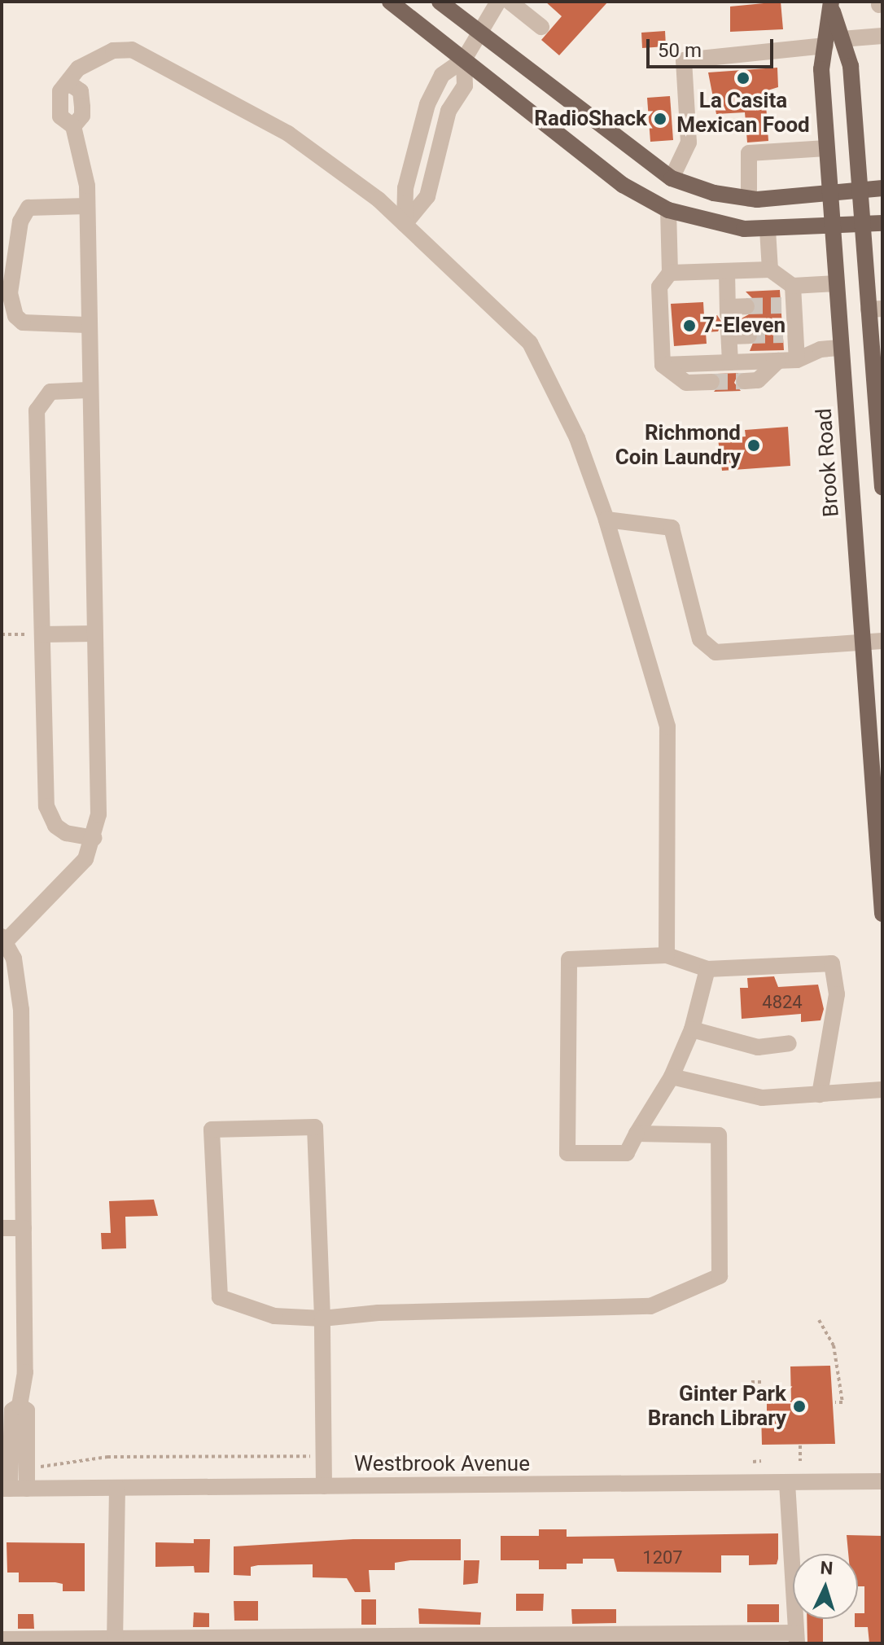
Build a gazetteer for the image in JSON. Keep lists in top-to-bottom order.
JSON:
{
  "streets": {
    "main road": ["Brook Road"],
    "street": ["Westbrook Avenue"]
  },
  "places": [
    "La Casita Mexican Food",
    "RadioShack",
    "7-Eleven",
    "Richmond Coin Laundry",
    "Ginter Park Branch Library"
  ],
  "house_numbers": ["4824", "1207"],
  "scale_bar": "50 m",
  "north": "top"
}
